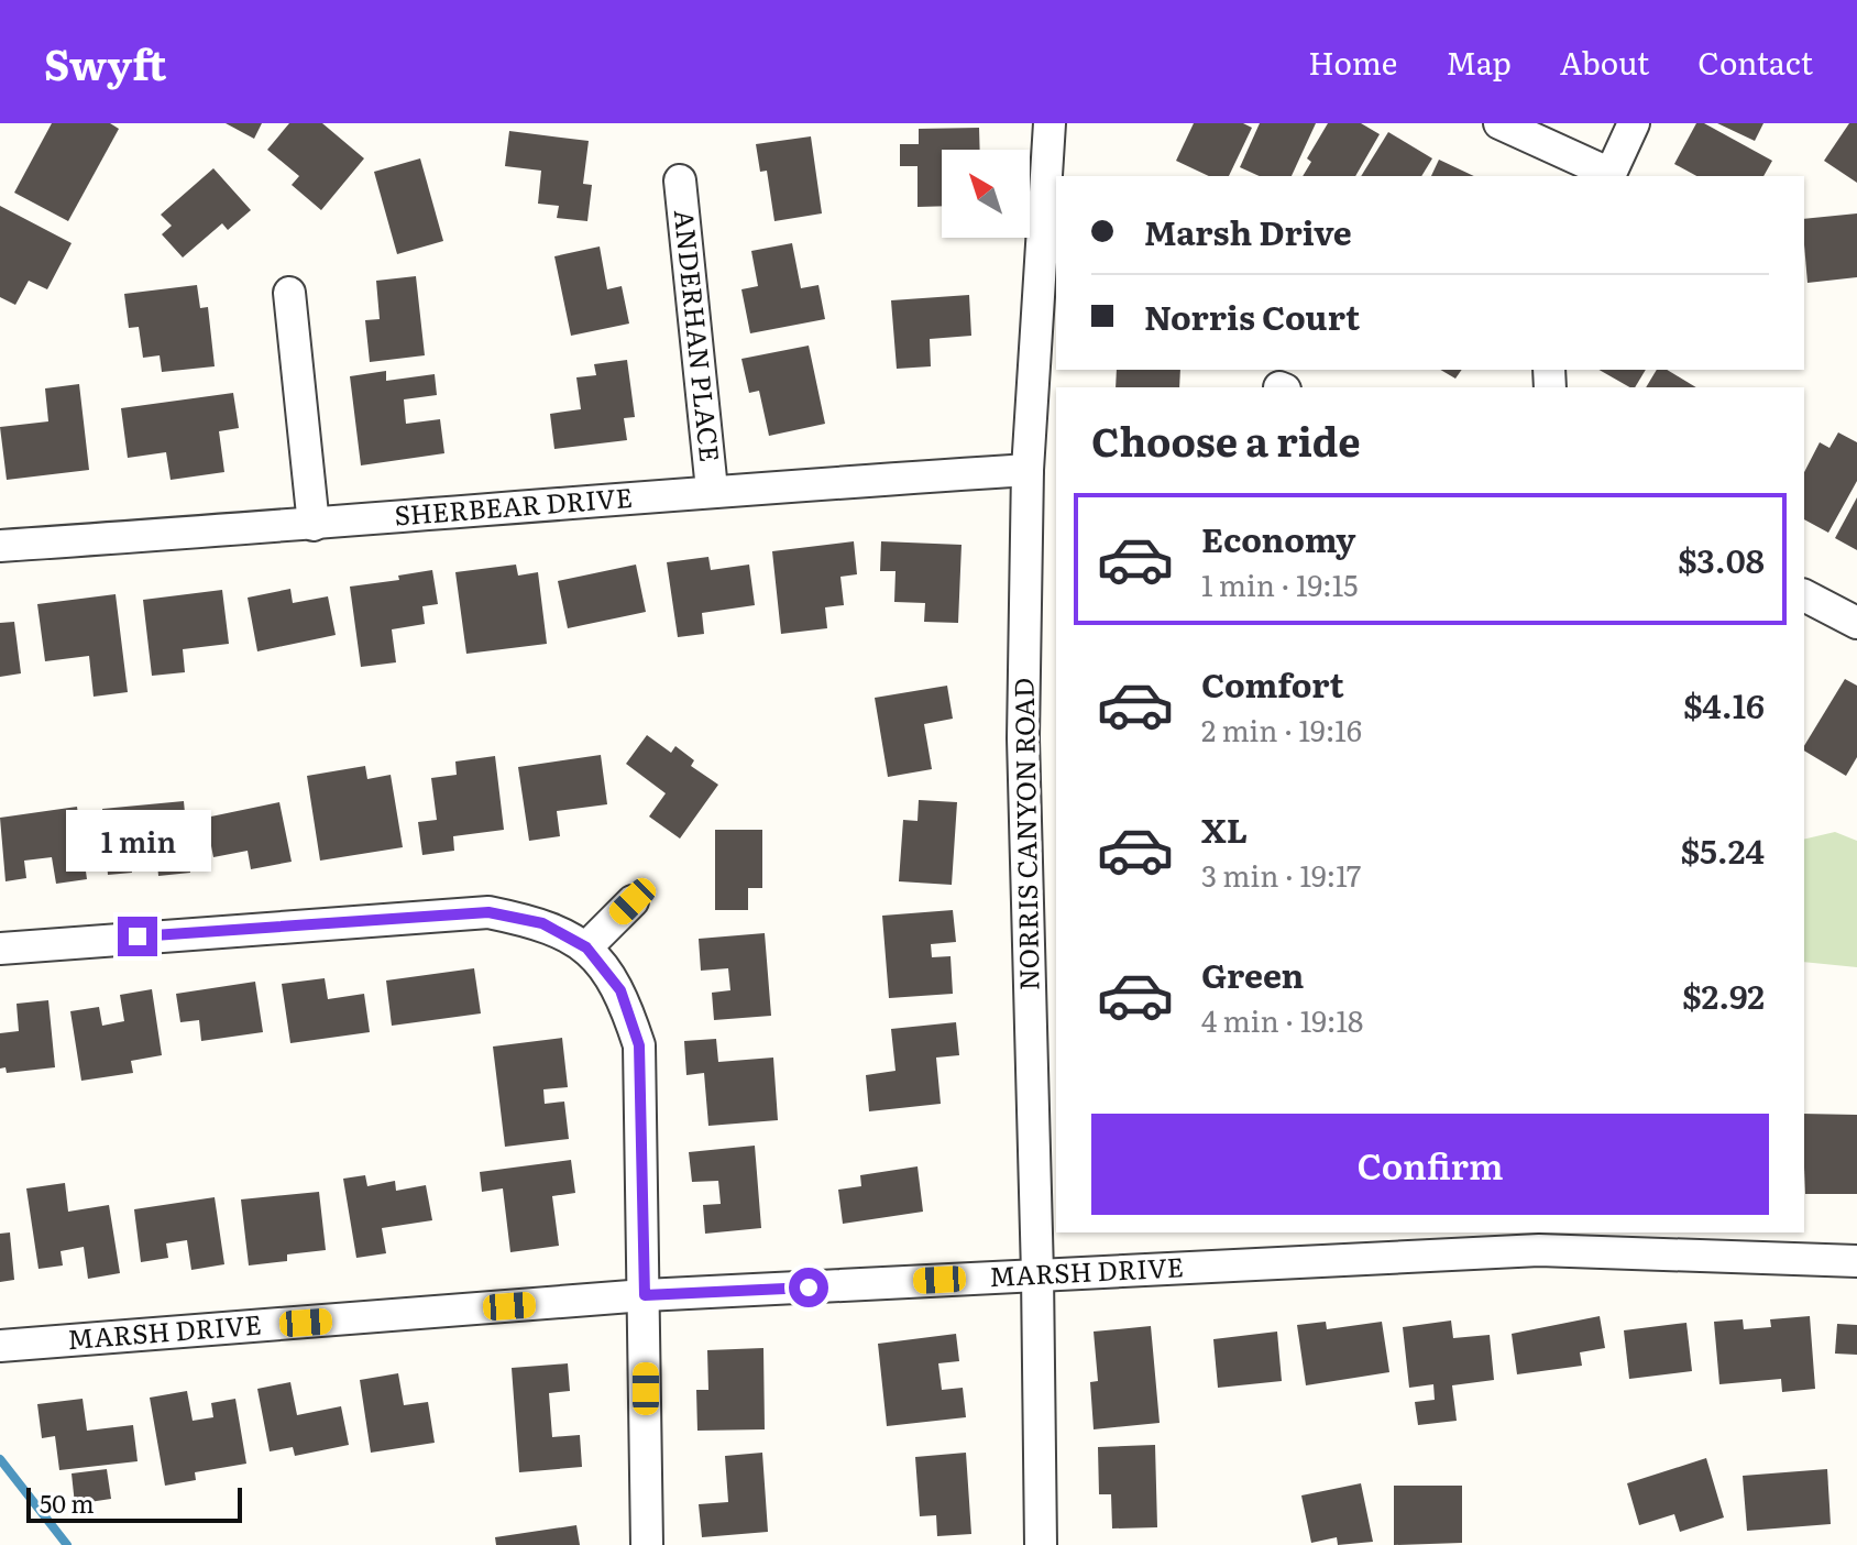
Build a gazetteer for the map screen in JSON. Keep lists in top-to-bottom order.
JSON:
{
  "streets": {
    "street": [
      "ANDERHAN PLACE",
      "SHERBEAR DRIVE",
      "NORRIS CANYON ROAD",
      "MARSH DRIVE"
    ]
  },
  "crossings": [
    ["ANDERHAN PLACE", "SHERBEAR DRIVE"],
    ["SHERBEAR DRIVE", "NORRIS CANYON ROAD"],
    ["NORRIS CANYON ROAD", "MARSH DRIVE"]
  ],
  "scale_bar": "50 m",
  "north": "top left",
  "page": {
    "header": "Swyft",
    "nav": [
      "Home",
      "Map",
      "About",
      "Contact"
    ],
    "banner": ["Marsh Drive", "Norris Court"],
    "heading": "Choose a ride",
    "list": [
      {
        "name": "Economy",
        "note": "1 min · 19:15",
        "value": "$3.08"
      },
      {
        "name": "Comfort",
        "note": "2 min · 19:16",
        "value": "$4.16"
      },
      {
        "name": "XL",
        "note": "3 min · 19:17",
        "value": "$5.24"
      },
      {
        "name": "Green",
        "note": "4 min · 19:18",
        "value": "$2.92"
      }
    ],
    "bubble": "1 min",
    "buttons": "Confirm",
    "scale": "50 m"
  }
}
